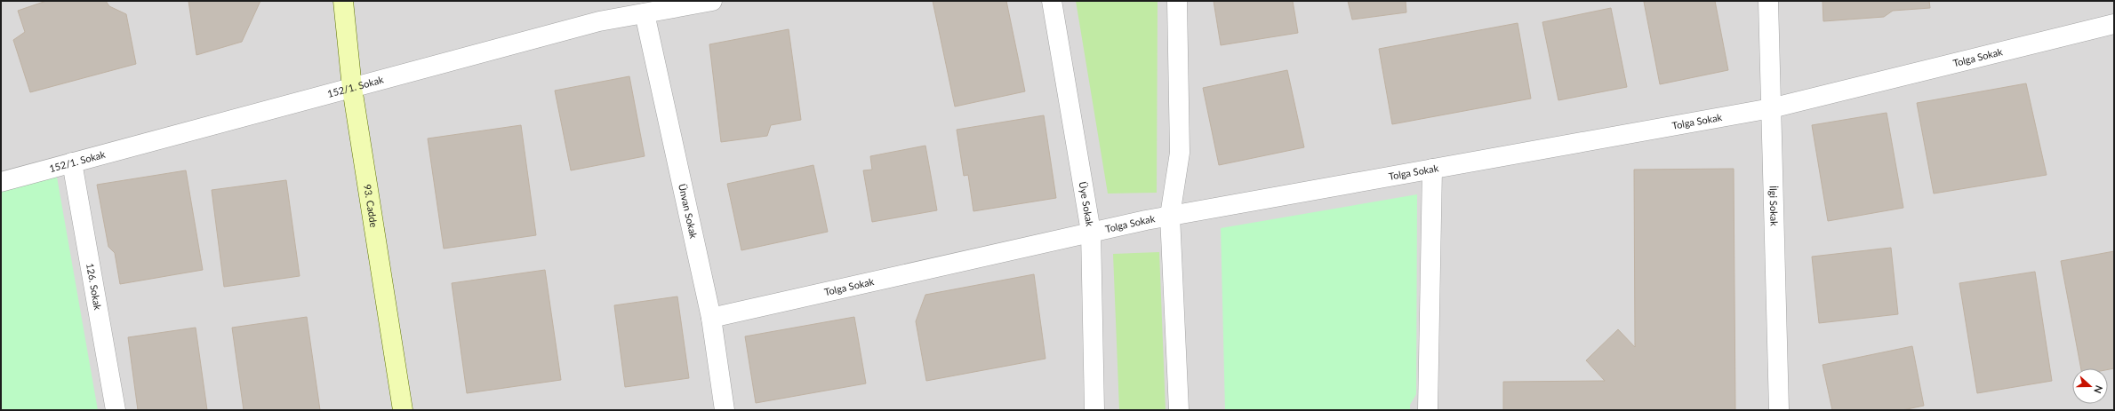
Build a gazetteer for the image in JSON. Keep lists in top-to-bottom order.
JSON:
{
  "streets": {
    "main road": ["93. Cadde"],
    "street": [
      "Tolga Sokak",
      "152/1. Sokak",
      "Üye Sokak",
      "İlgi Sokak",
      "Ünvan Sokak",
      "126. Sokak"
    ]
  },
  "crossings": [
    ["Tolga Sokak", "Üye Sokak"],
    ["Tolga Sokak", "İlgi Sokak"],
    ["Tolga Sokak", "Ünvan Sokak"],
    ["152/1. Sokak", "93. Cadde"],
    ["152/1. Sokak", "Ünvan Sokak"],
    ["152/1. Sokak", "126. Sokak"]
  ],
  "north": "right"
}
